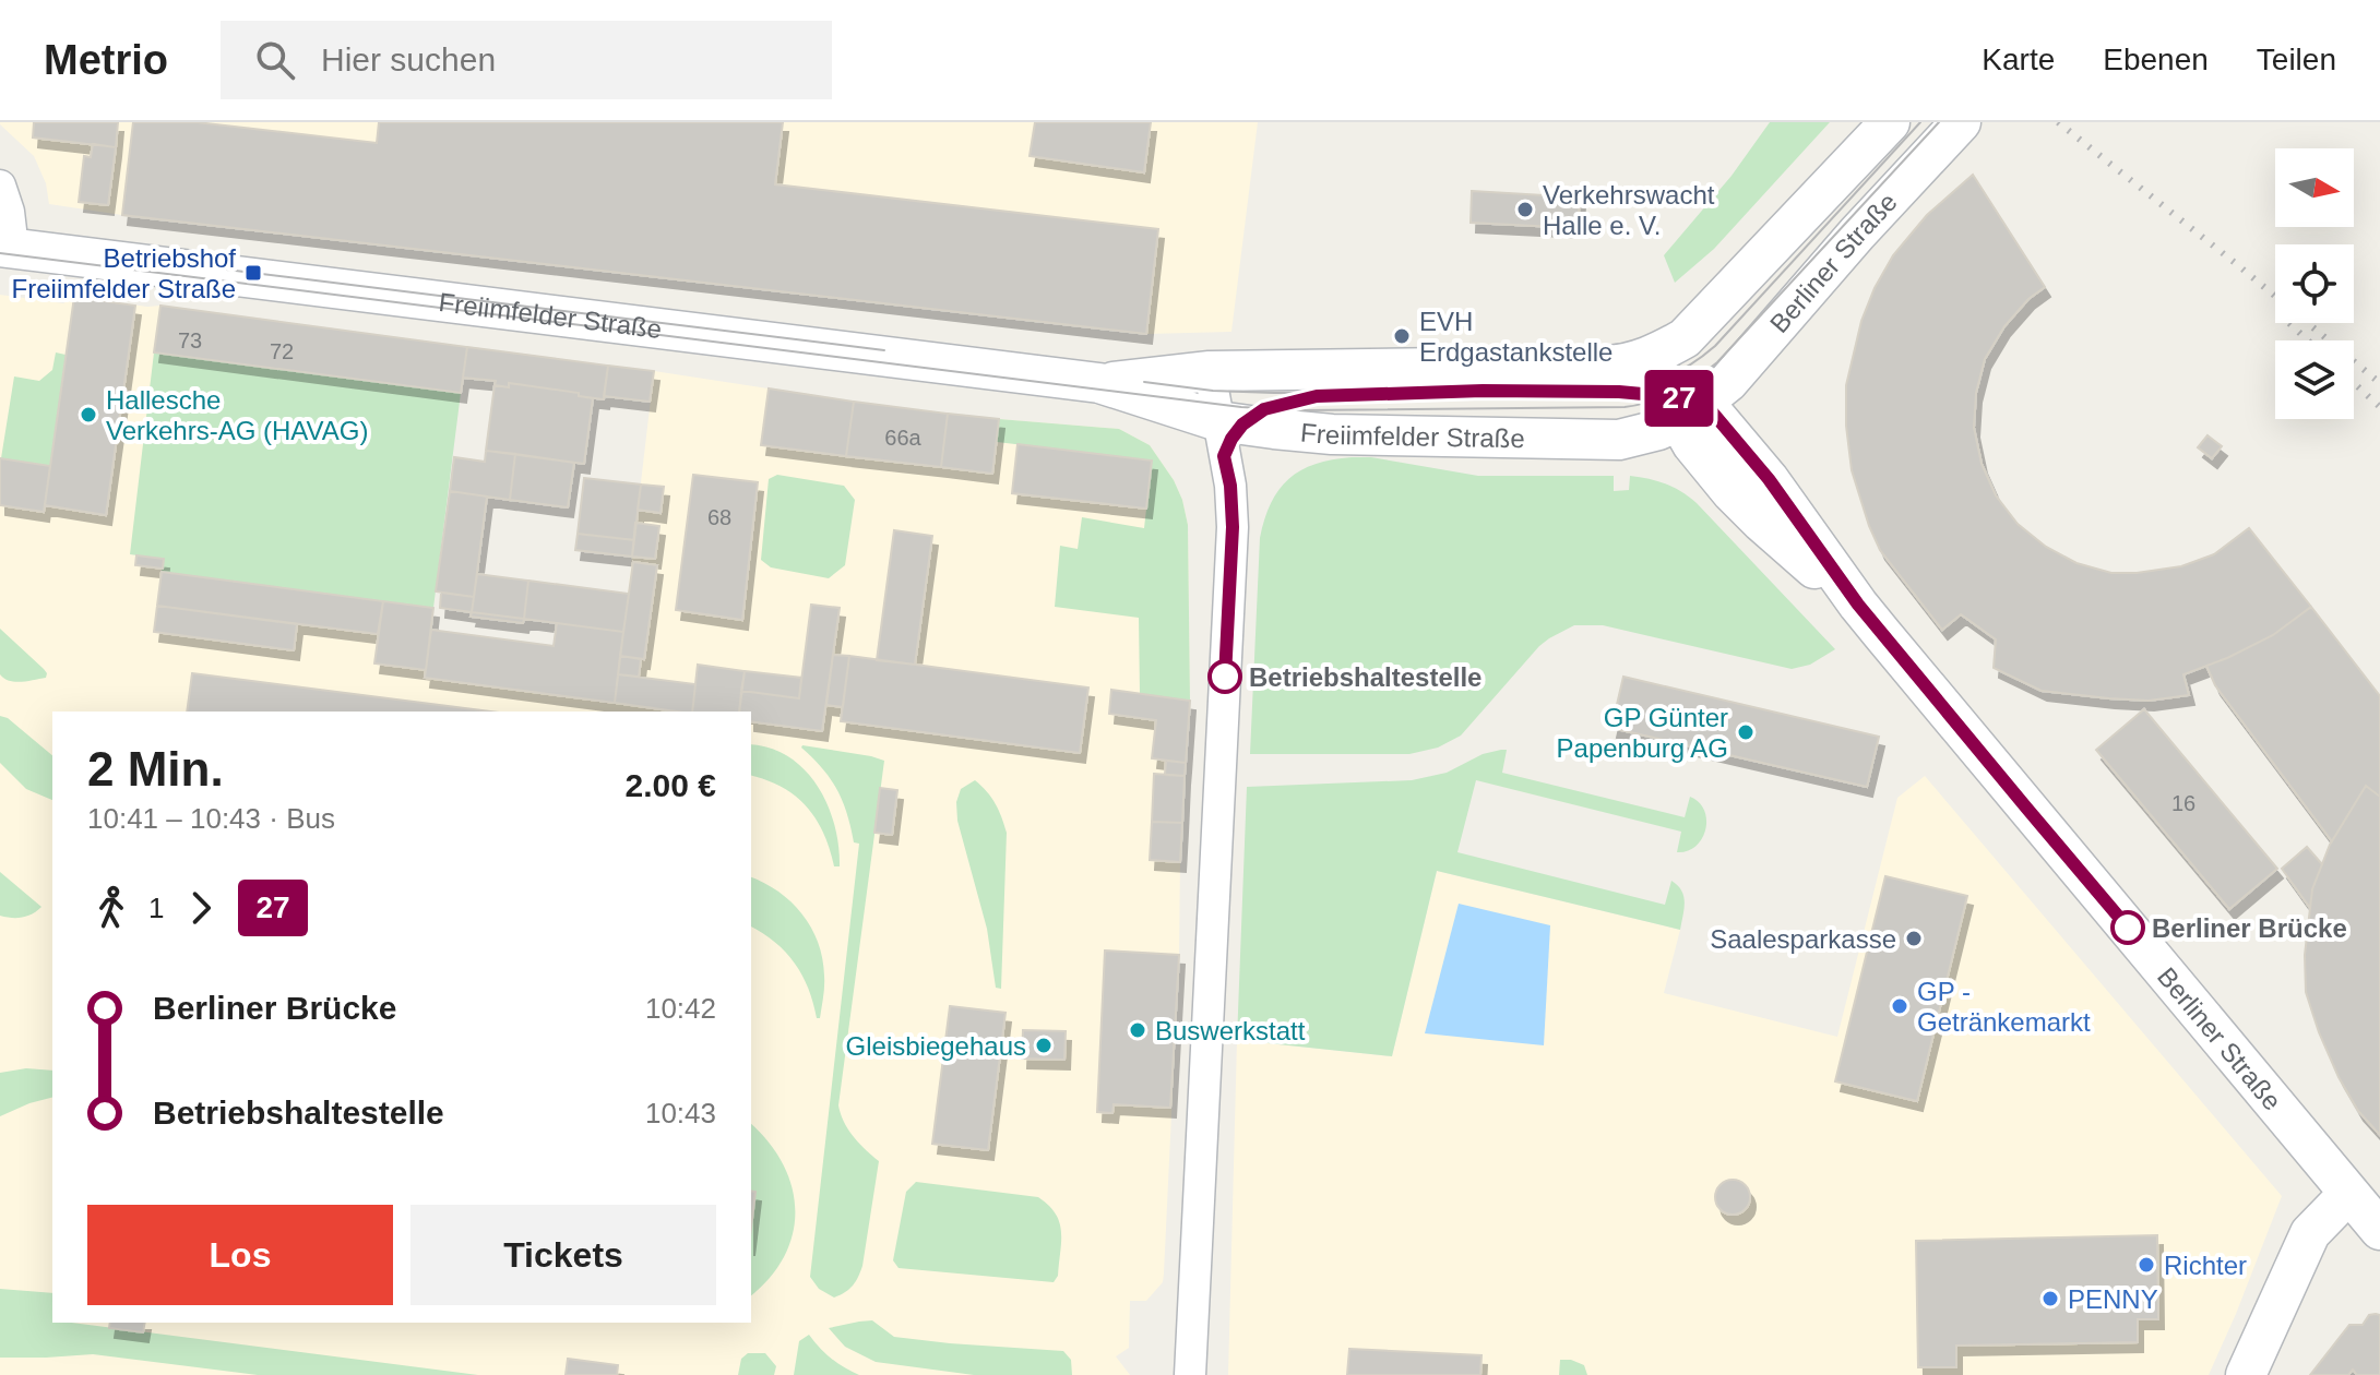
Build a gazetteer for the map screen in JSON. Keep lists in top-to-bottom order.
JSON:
{
  "streets": {
    "street": ["Berliner Straße", "Freiimfelder Straße"]
  },
  "crossings": [
    ["Berliner Straße", "Freiimfelder Straße"]
  ],
  "places": {
    "other": [
      "Verkehrswacht Halle e. V.",
      "EVH Erdgastankstelle",
      "Hallesche Verkehrs-AG (HAVAG)",
      "Betriebshaltestelle",
      "GP Günter Papenburg AG",
      "Berliner Brücke",
      "Saalesparkasse",
      "GP - Getränkemarkt",
      "Buswerkstatt",
      "Gleisbiegehaus",
      "Richter",
      "PENNY"
    ],
    "transit": ["Betriebshof Freiimfelder Straße"]
  },
  "lines": ["bus line 27"],
  "house_numbers": [
    "73",
    "72",
    "66a",
    "68",
    "16"
  ],
  "north": "right",
  "page": {
    "header": "Metrio",
    "search": "Hier suchen",
    "nav": ["Karte", "Ebenen", "Teilen"],
    "on_map": "27",
    "heading": ["2 Min.", "10:41 – 10:43 · Bus", "2.00 €"],
    "legs": ["1", "27"],
    "list": [
      {
        "name": "Berliner Brücke",
        "value": "10:42"
      },
      {
        "name": "Betriebshaltestelle",
        "value": "10:43"
      }
    ],
    "buttons": ["Los", "Tickets"]
  }
}
